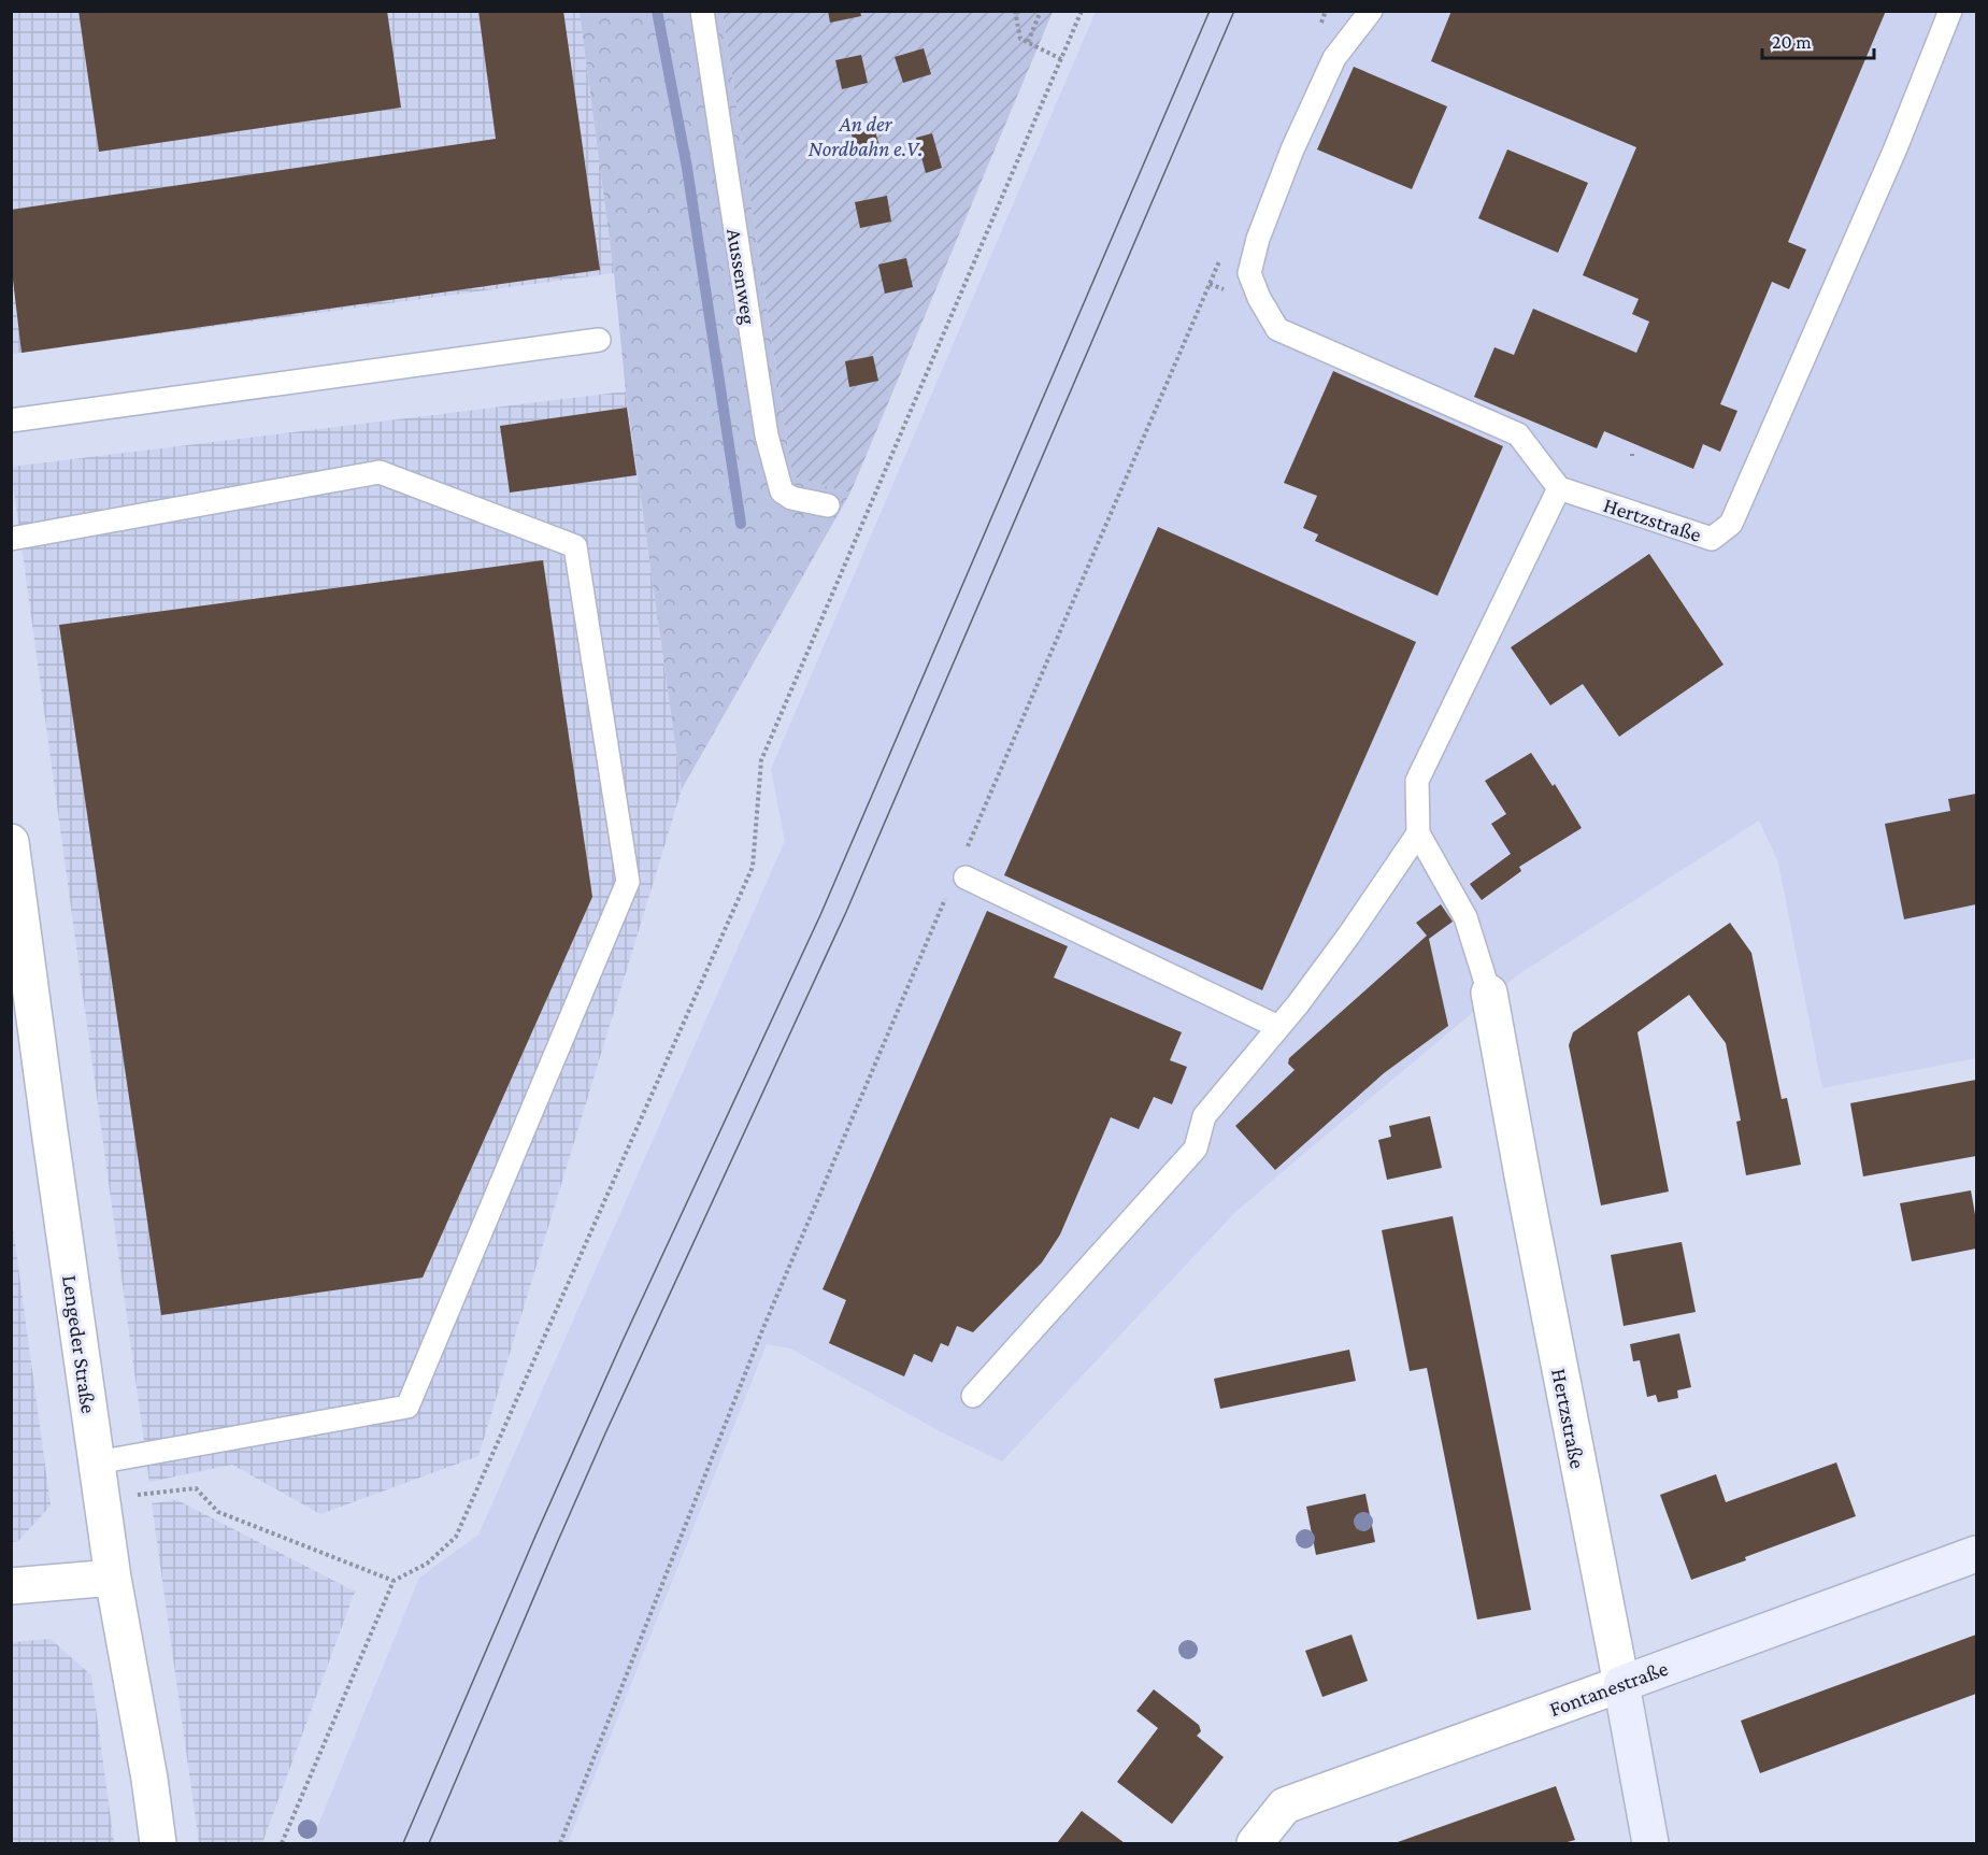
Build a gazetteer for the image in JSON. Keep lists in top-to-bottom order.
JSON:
{
  "streets": {
    "street": ["Hertzstraße", "Lengeder Straße", "Fontanestraße"],
    "lane": ["Aussenweg"]
  },
  "crossings": [
    ["Hertzstraße", "Fontanestraße"]
  ],
  "parks": ["An der Nordbahn e.V."],
  "scale_bar": "20 m"
}
